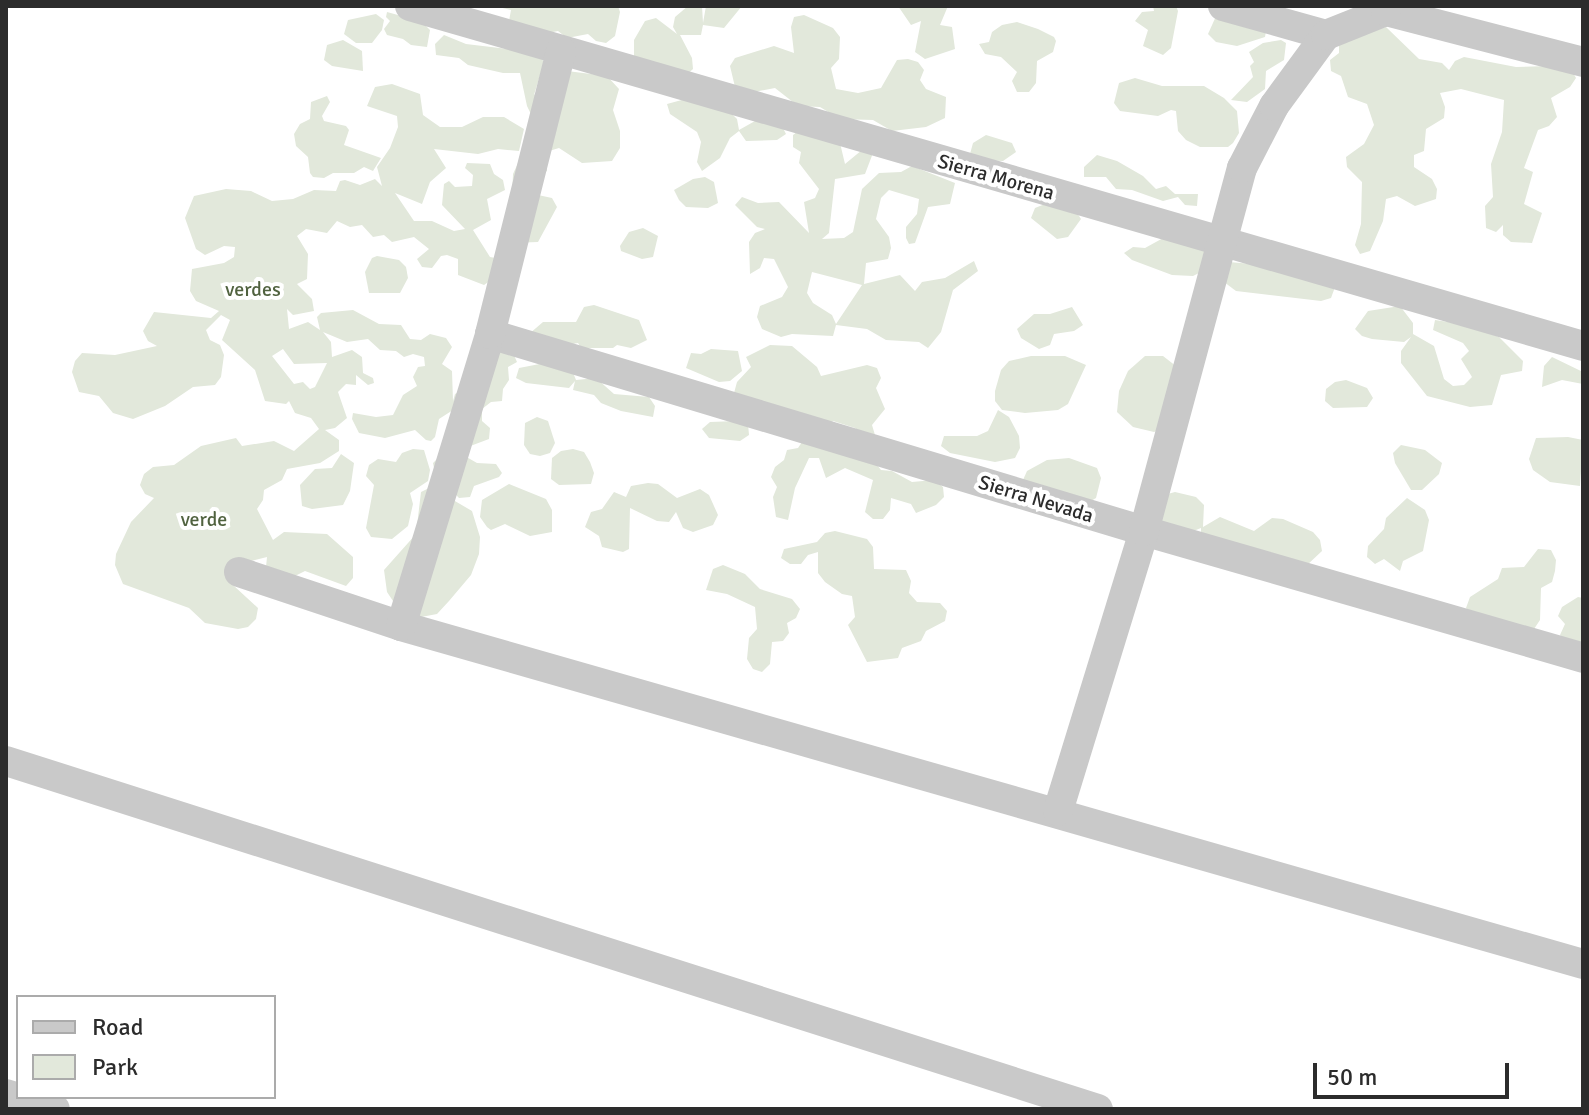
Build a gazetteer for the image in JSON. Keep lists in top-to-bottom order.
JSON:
{
  "streets": {
    "street": ["Sierra Morena", "Sierra Nevada"]
  },
  "parks": ["verdes", "verde"],
  "legend": ["Road", "Park"],
  "scale_bar": "50 m"
}
